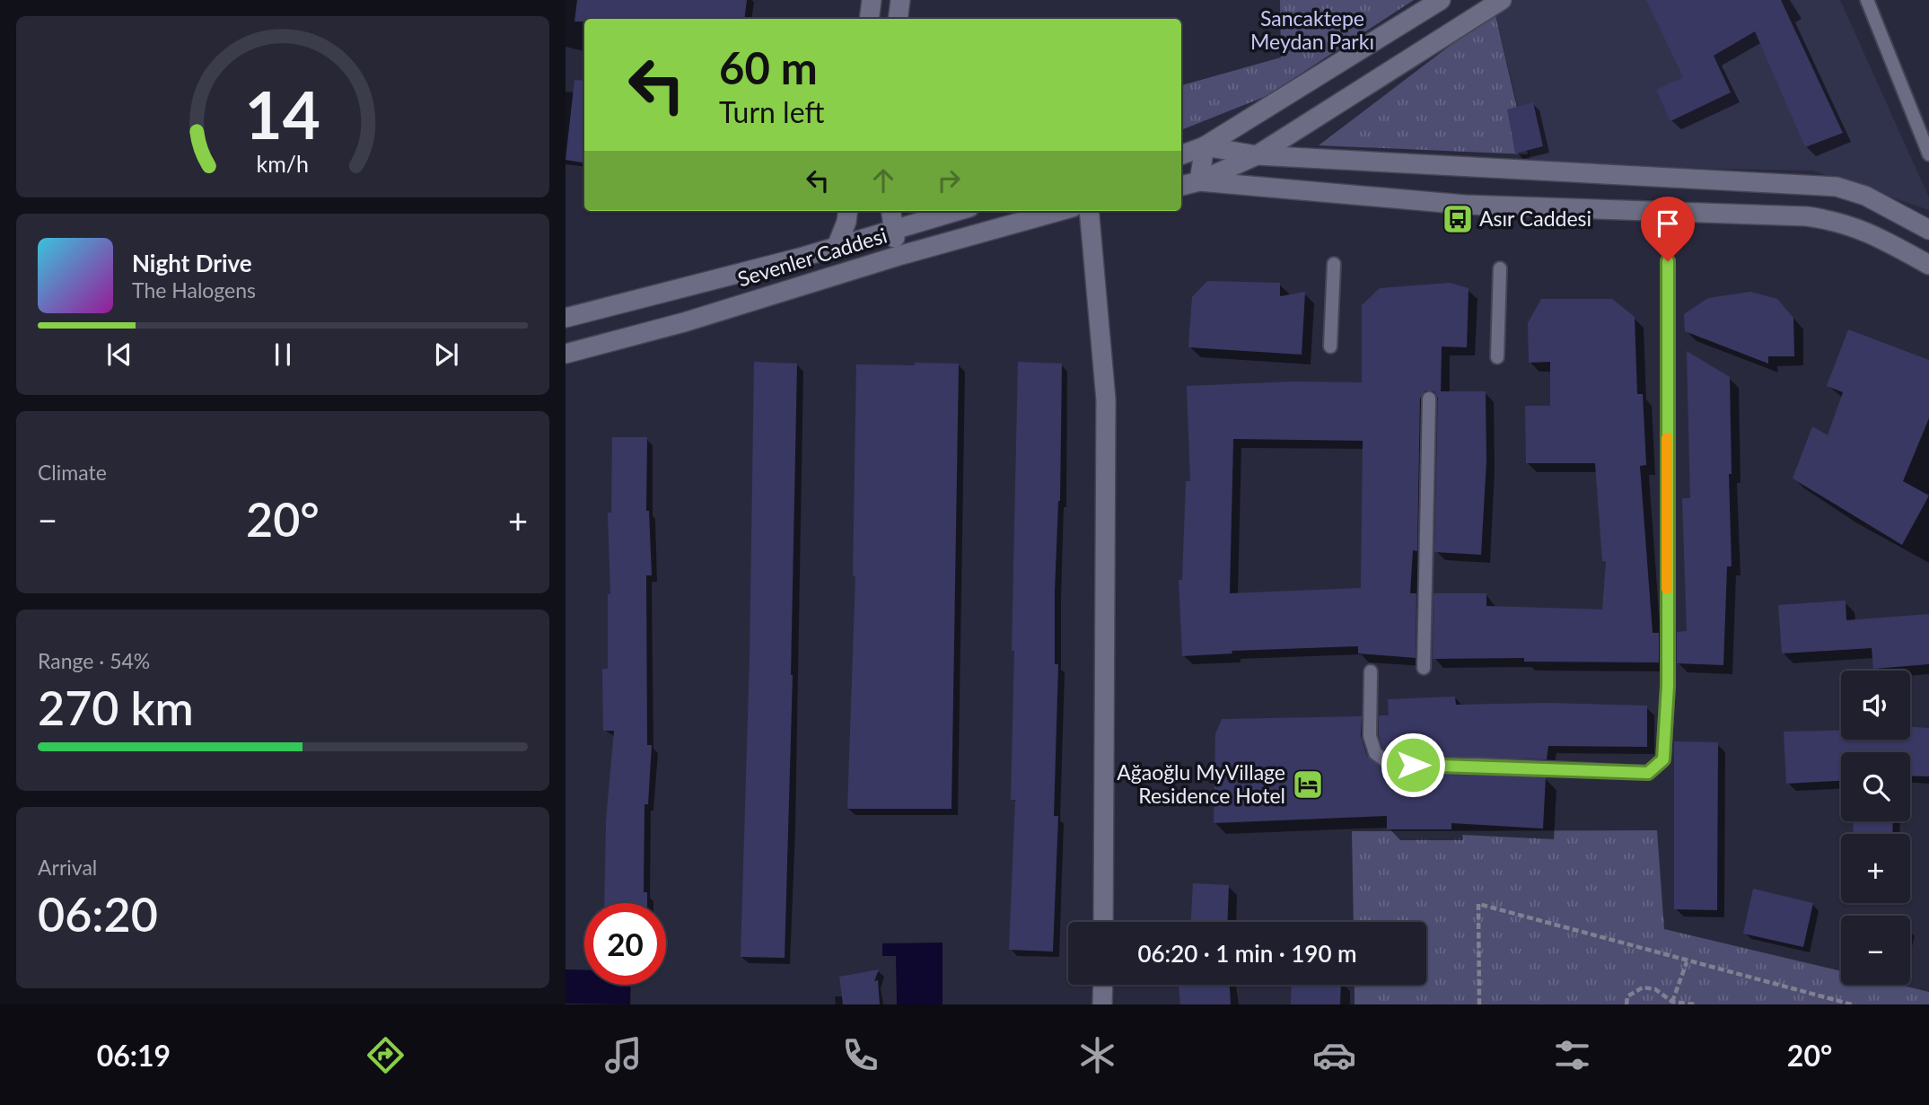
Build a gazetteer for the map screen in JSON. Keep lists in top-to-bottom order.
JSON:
{
  "streets": {
    "street": ["Sevenler Caddesi"]
  },
  "parks": ["Sancaktepe Meydan Parkı"],
  "places": {
    "bus stop": ["Asır Caddesi"],
    "hotel": ["Ağaoğlu MyVillage Residence Hotel"]
  },
  "page": {
    "turn": ["60 m", "Turn left"],
    "song": ["Night Drive", "The Halogens"],
    "tile": [
      "Climate",
      ["Range · 54%", "270 km"],
      ["Arrival", "06:20"]
    ],
    "heat": ["−", "20°", "+"],
    "map_buttons": ["+", "−"],
    "limit": "20",
    "trip": "06:20 · 1 min · 190 m",
    "tabs": ["06:19", "20°"],
    "gauge": ["14", "km/h"]
  }
}
